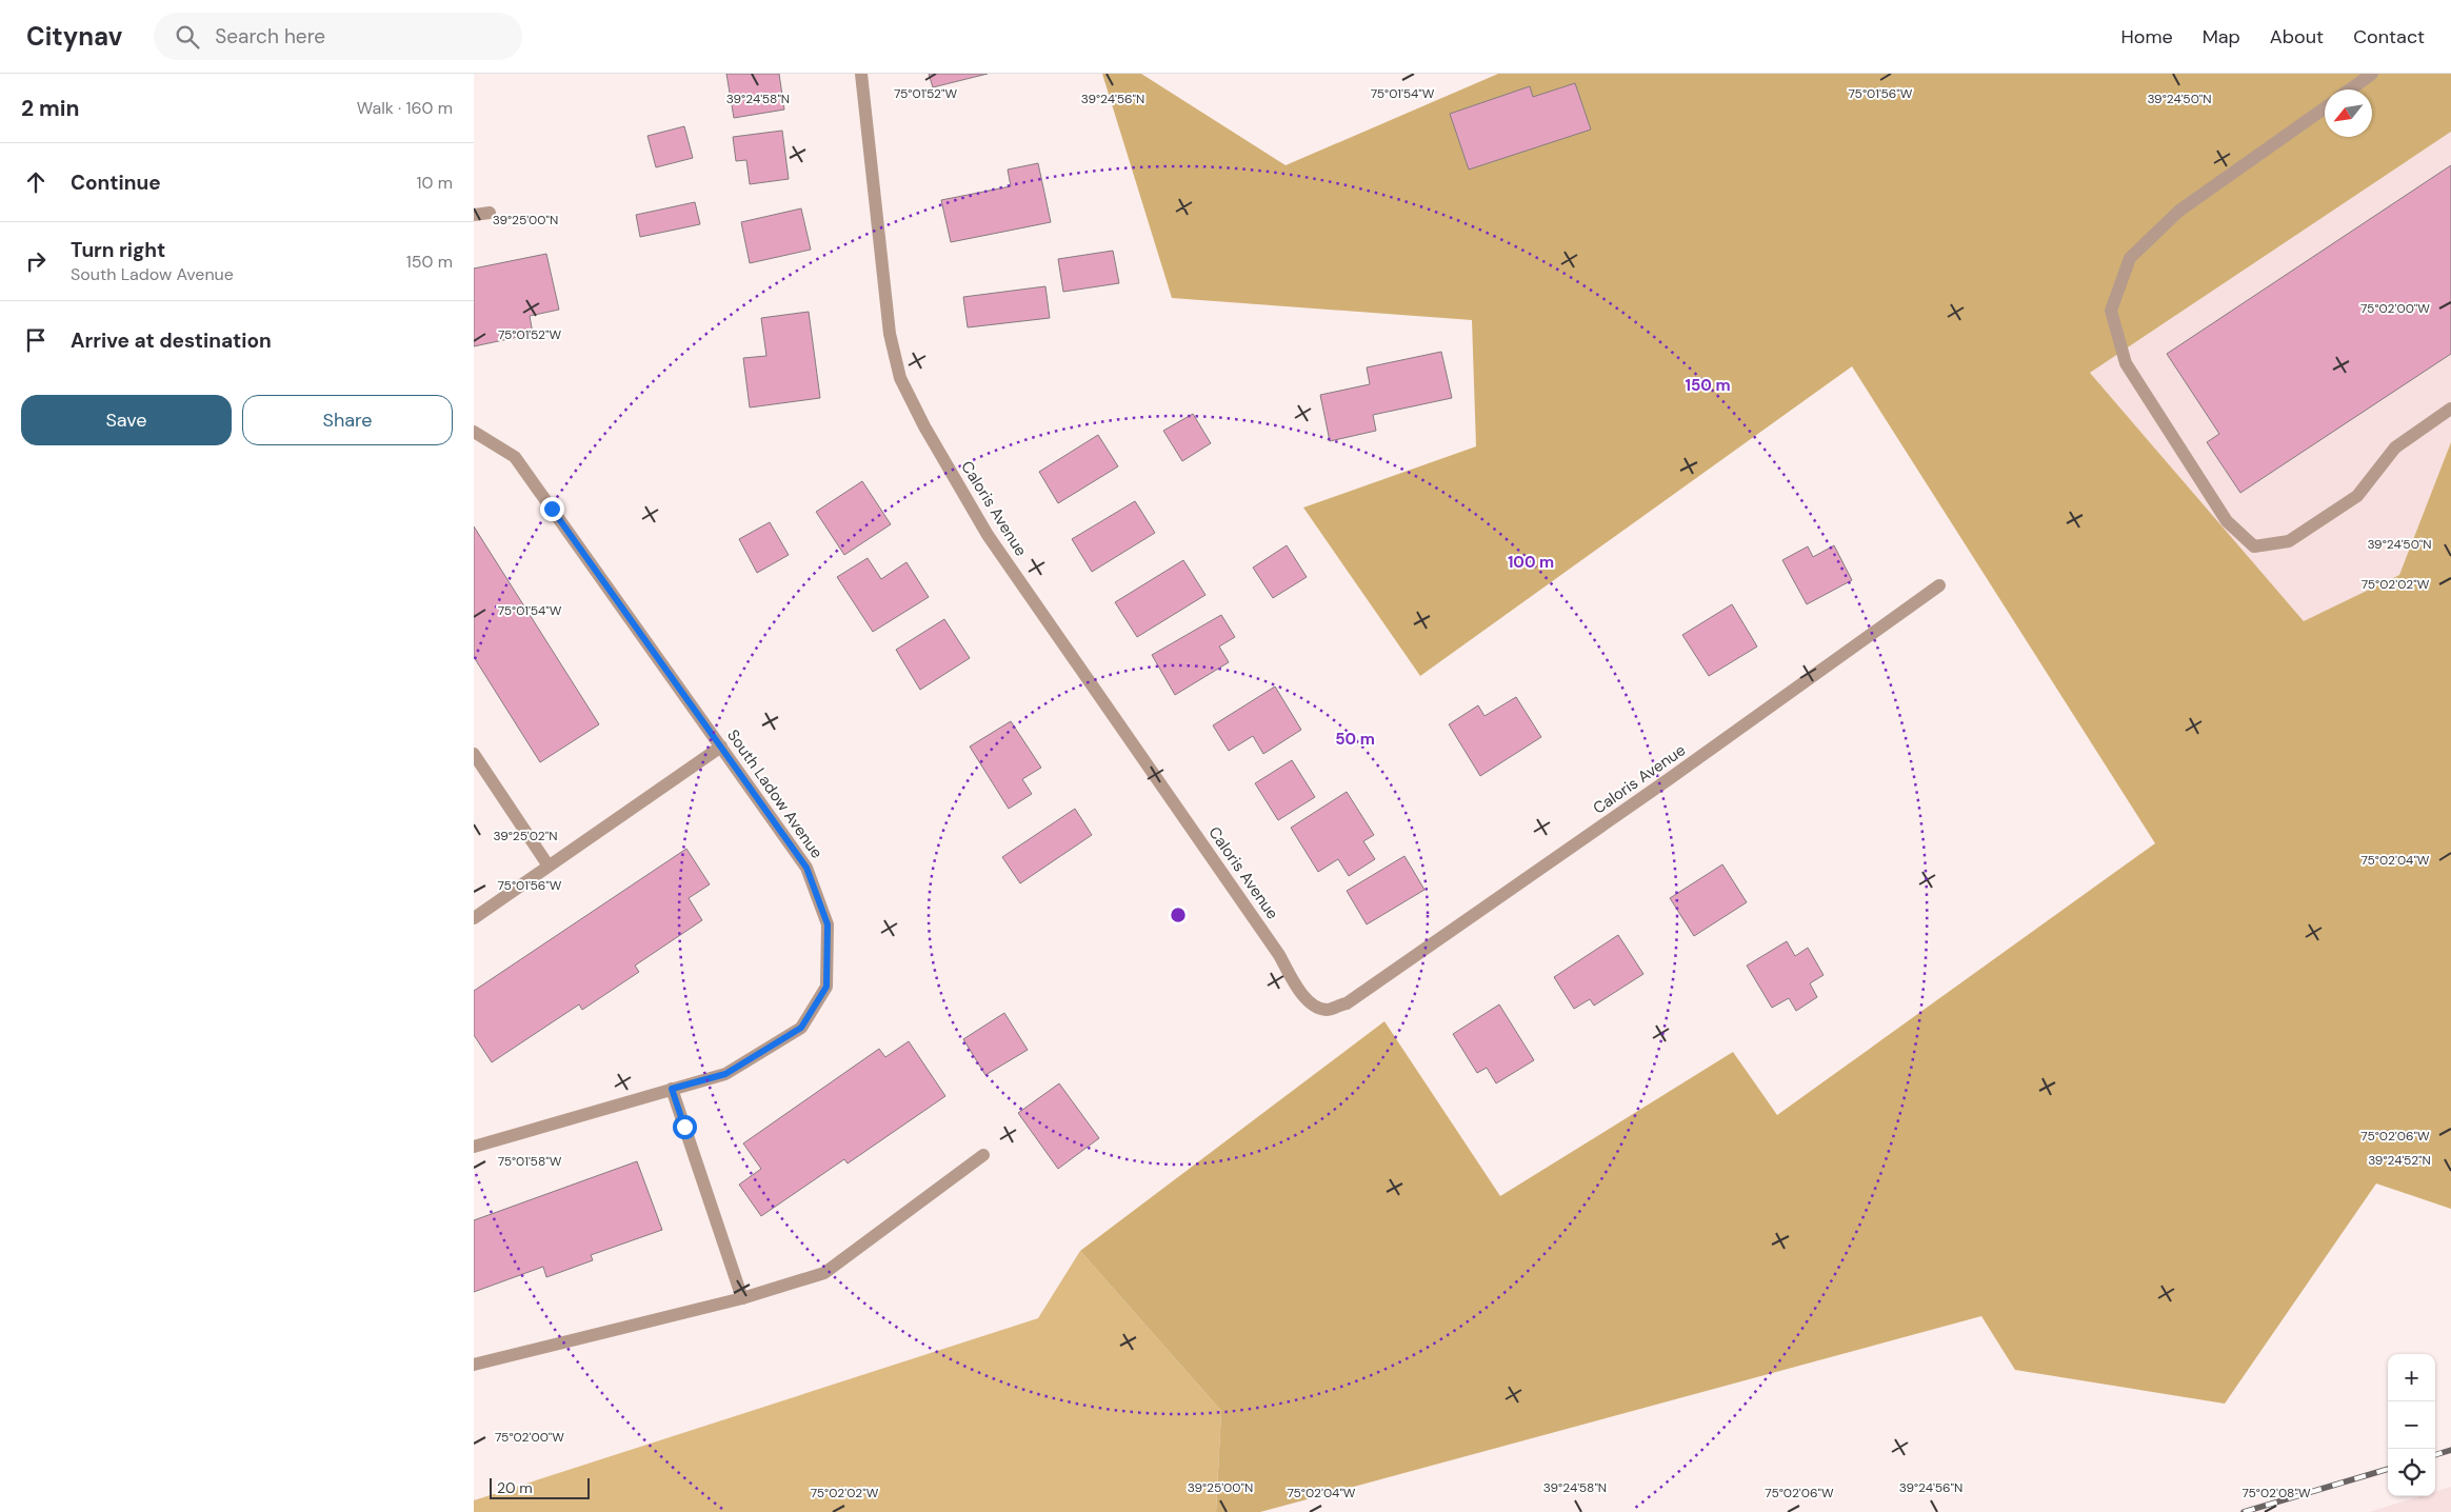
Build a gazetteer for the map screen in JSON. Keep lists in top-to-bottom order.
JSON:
{
  "streets": {
    "street": ["Caloris Avenue", "South Ladow Avenue"]
  },
  "scale_bar": "20 m",
  "north": "bottom left",
  "page": {
    "header": "Citynav",
    "search": "Search here",
    "nav": [
      "Home",
      "Map",
      "About",
      "Contact"
    ],
    "heading": ["2 min", "Walk · 160 m"],
    "list": [
      ["Continue", "10 m"],
      ["Turn right", "South Ladow Avenue", "150 m"],
      "Arrive at destination"
    ],
    "buttons": ["Save", "Share"],
    "map_buttons": ["+", "−"],
    "scale": "20 m"
  },
  "coordinates": [
    "75°01'52\"W",
    "75°01'54\"W",
    "75°01'56\"W",
    "39°24'58\"N",
    "39°24'56\"N",
    "39°24'50\"N",
    "39°25'00\"N",
    "75°02'00\"W",
    "75°02'02\"W",
    "39°25'02\"N",
    "75°02'04\"W",
    "75°02'06\"W",
    "39°24'52\"N",
    "75°01'58\"W",
    "75°02'08\"W"
  ],
  "rings": ["150 m", "100 m", "50 m"]
}
